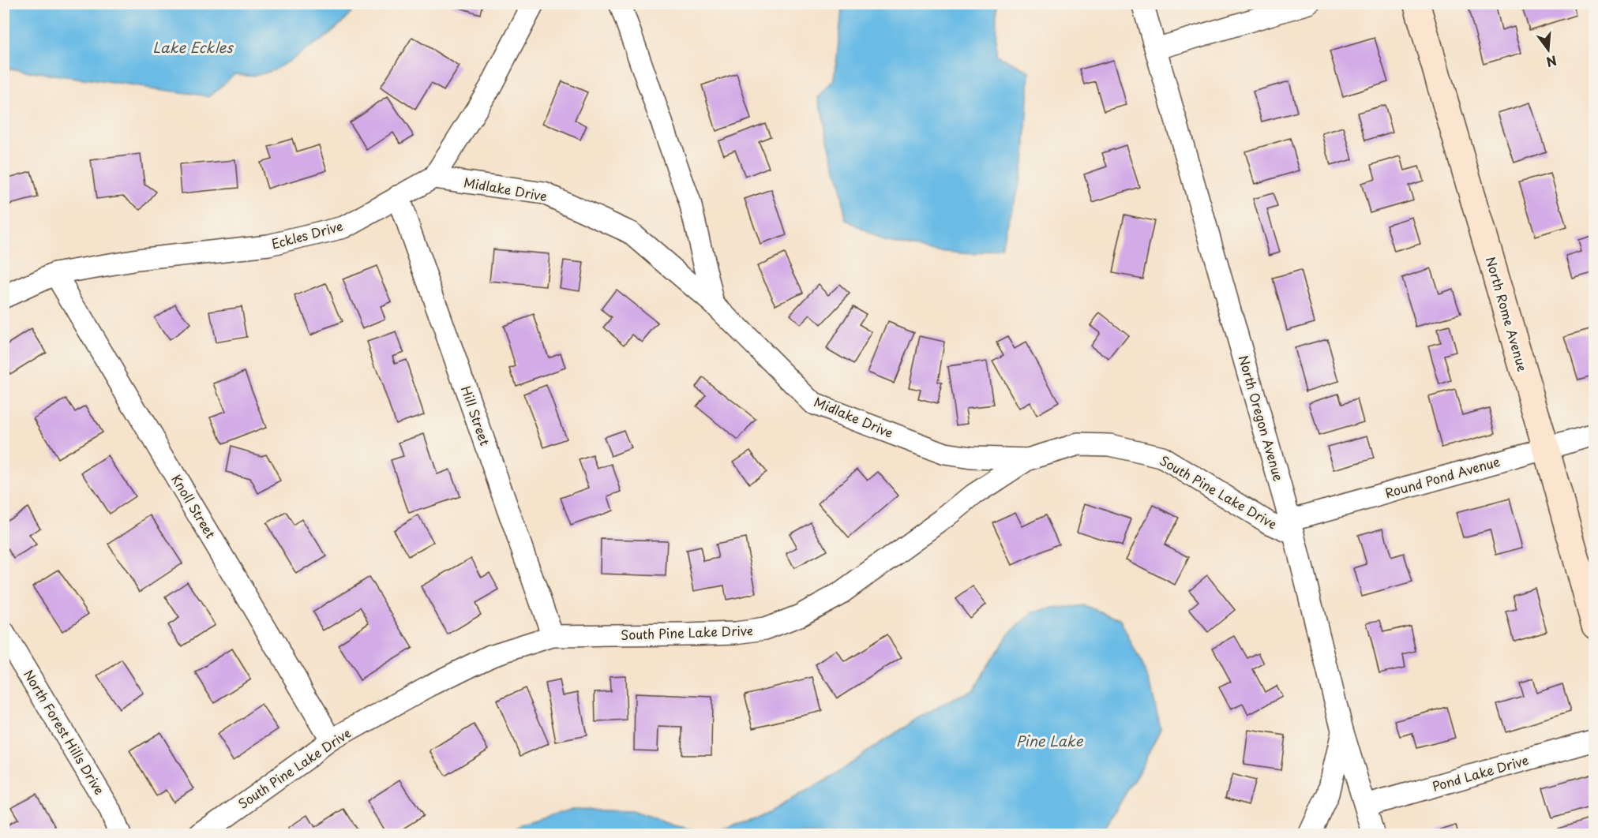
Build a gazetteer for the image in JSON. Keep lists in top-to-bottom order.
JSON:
{
  "streets": {
    "street": [
      "Midlake Drive",
      "Eckles Drive",
      "North Rome Avenue",
      "Hill Street",
      "North Oregon Avenue",
      "Round Pond Avenue",
      "South Pine Lake Drive",
      "Knoll Street",
      "North Forest Hills Drive",
      "Pond Lake Drive"
    ]
  },
  "crossings": [
    ["Midlake Drive", "Eckles Drive"],
    ["Midlake Drive", "South Pine Lake Drive"],
    ["Eckles Drive", "Hill Street"],
    ["Eckles Drive", "Knoll Street"],
    ["North Rome Avenue", "Round Pond Avenue"],
    ["Hill Street", "South Pine Lake Drive"],
    ["North Oregon Avenue", "Round Pond Avenue"],
    ["North Oregon Avenue", "South Pine Lake Drive"],
    ["North Oregon Avenue", "Pond Lake Drive"],
    ["Round Pond Avenue", "South Pine Lake Drive"],
    ["South Pine Lake Drive", "Knoll Street"]
  ],
  "water": ["Lake Eckles", "Pine Lake"],
  "north": "bottom"
}
